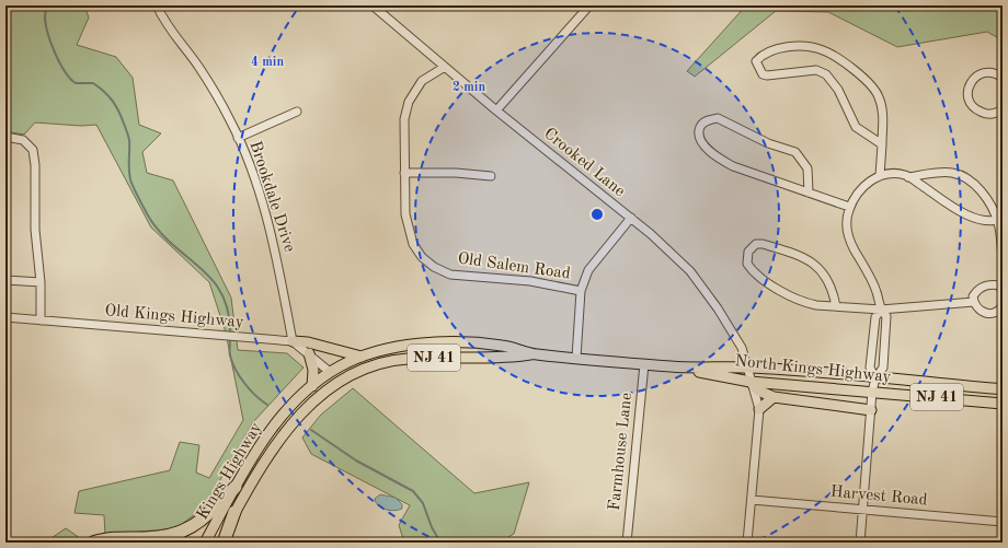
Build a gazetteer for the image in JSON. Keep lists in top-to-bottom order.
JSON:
{
  "streets": {
    "main road": ["NJ 41", "North Kings Highway", "Kings Highway"],
    "street": [
      "Crooked Lane",
      "Brookdale Drive",
      "Old Salem Road",
      "Old Kings Highway",
      "Farmhouse Lane",
      "Harvest Road"
    ]
  },
  "crossings": [
    ["Crooked Lane", "Old Salem Road"],
    ["Crooked Lane", "North Kings Highway"],
    ["Brookdale Drive", "Old Kings Highway"],
    ["NJ 41", "North Kings Highway"],
    ["North Kings Highway", "Farmhouse Lane"],
    ["North Kings Highway", "Kings Highway"]
  ],
  "rings": ["4 min", "2 min"]
}
